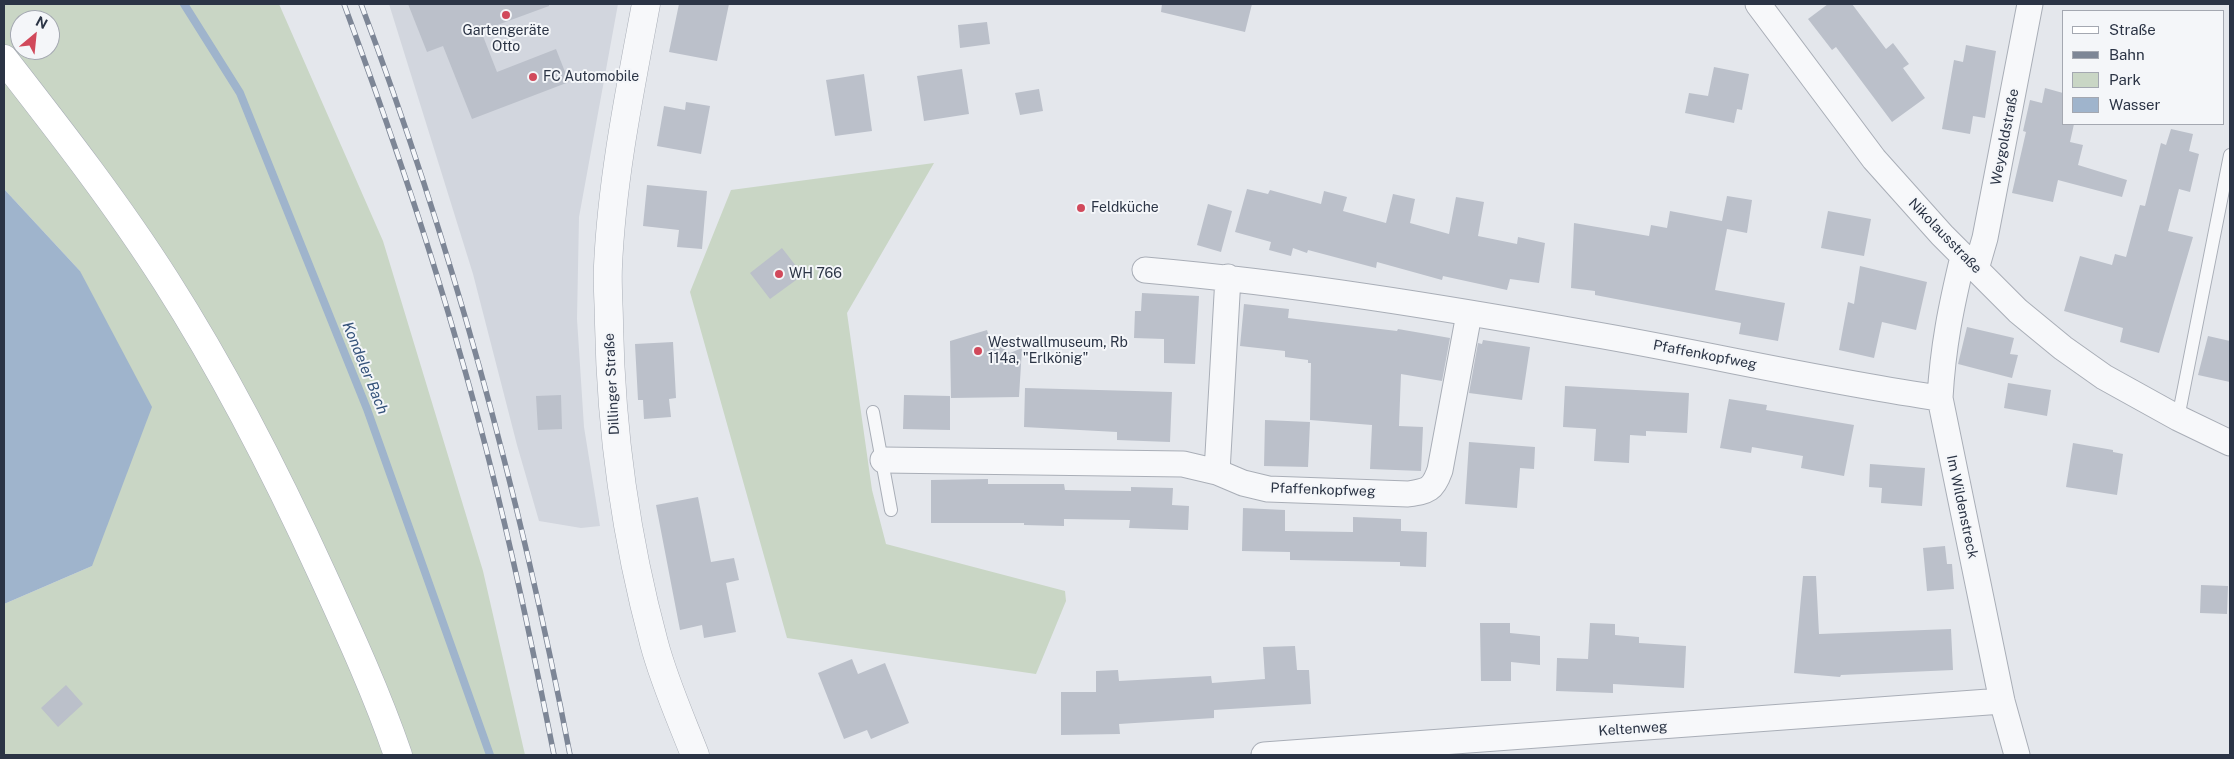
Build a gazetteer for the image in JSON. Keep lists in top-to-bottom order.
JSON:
{
  "streets": {
    "street": [
      "Weygoldstraße",
      "Nikolausstraße",
      "Pfaffenkopfweg",
      "Dillinger Straße",
      "Im Wildenstreck",
      "Keltenweg"
    ]
  },
  "crossings": [
    ["Weygoldstraße", "Nikolausstraße"],
    ["Weygoldstraße", "Im Wildenstreck"],
    ["Nikolausstraße", "Im Wildenstreck"],
    ["Pfaffenkopfweg", "Im Wildenstreck"],
    ["Im Wildenstreck", "Keltenweg"]
  ],
  "water": ["Kondeler Bach"],
  "places": [
    "Gartengeräte Otto",
    "FC Automobile",
    "Feldküche",
    "WH 766",
    "Westwallmuseum, Rb 114a, \"Erlkönig\""
  ],
  "legend": [
    "Straße",
    "Bahn",
    "Park",
    "Wasser"
  ],
  "north": "top right"
}
